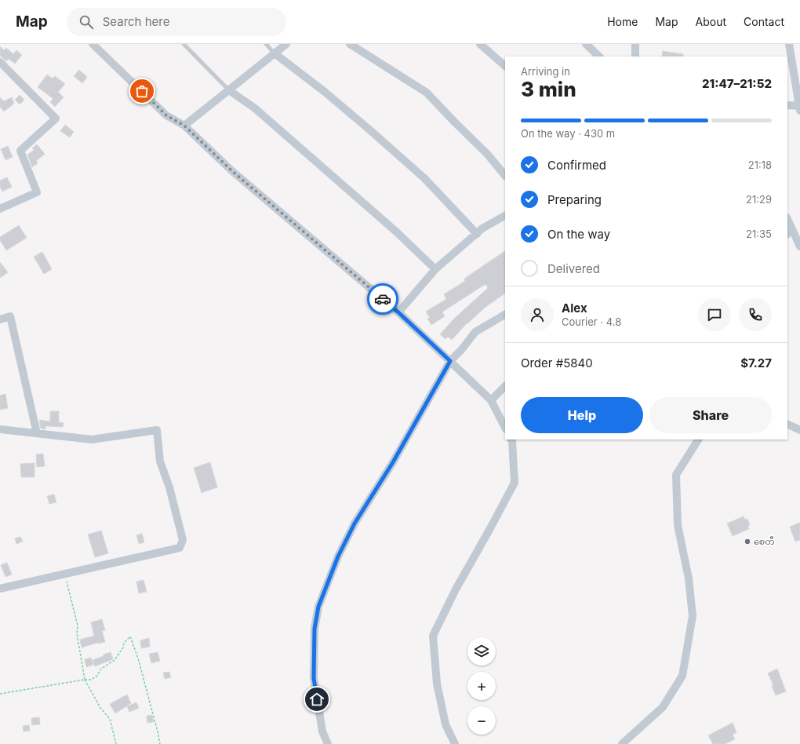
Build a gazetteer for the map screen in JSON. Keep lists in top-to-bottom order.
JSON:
{
  "places": ["စေတီ"],
  "page": {
    "header": "Map",
    "search": "Search here",
    "nav": [
      "Home",
      "Map",
      "About",
      "Contact"
    ],
    "heading": ["3 min", "Arriving in", "21:47–21:52"],
    "panel": [
      "Alex",
      "Courier · 4.8",
      "Order #5840",
      "$7.27"
    ],
    "bar": "On the way · 430 m",
    "list": [
      ["Confirmed", "21:18"],
      ["Preparing", "21:29"],
      ["On the way", "21:35"],
      "Delivered"
    ],
    "buttons": ["Help", "Share"],
    "map_buttons": ["+", "−"]
  }
}
